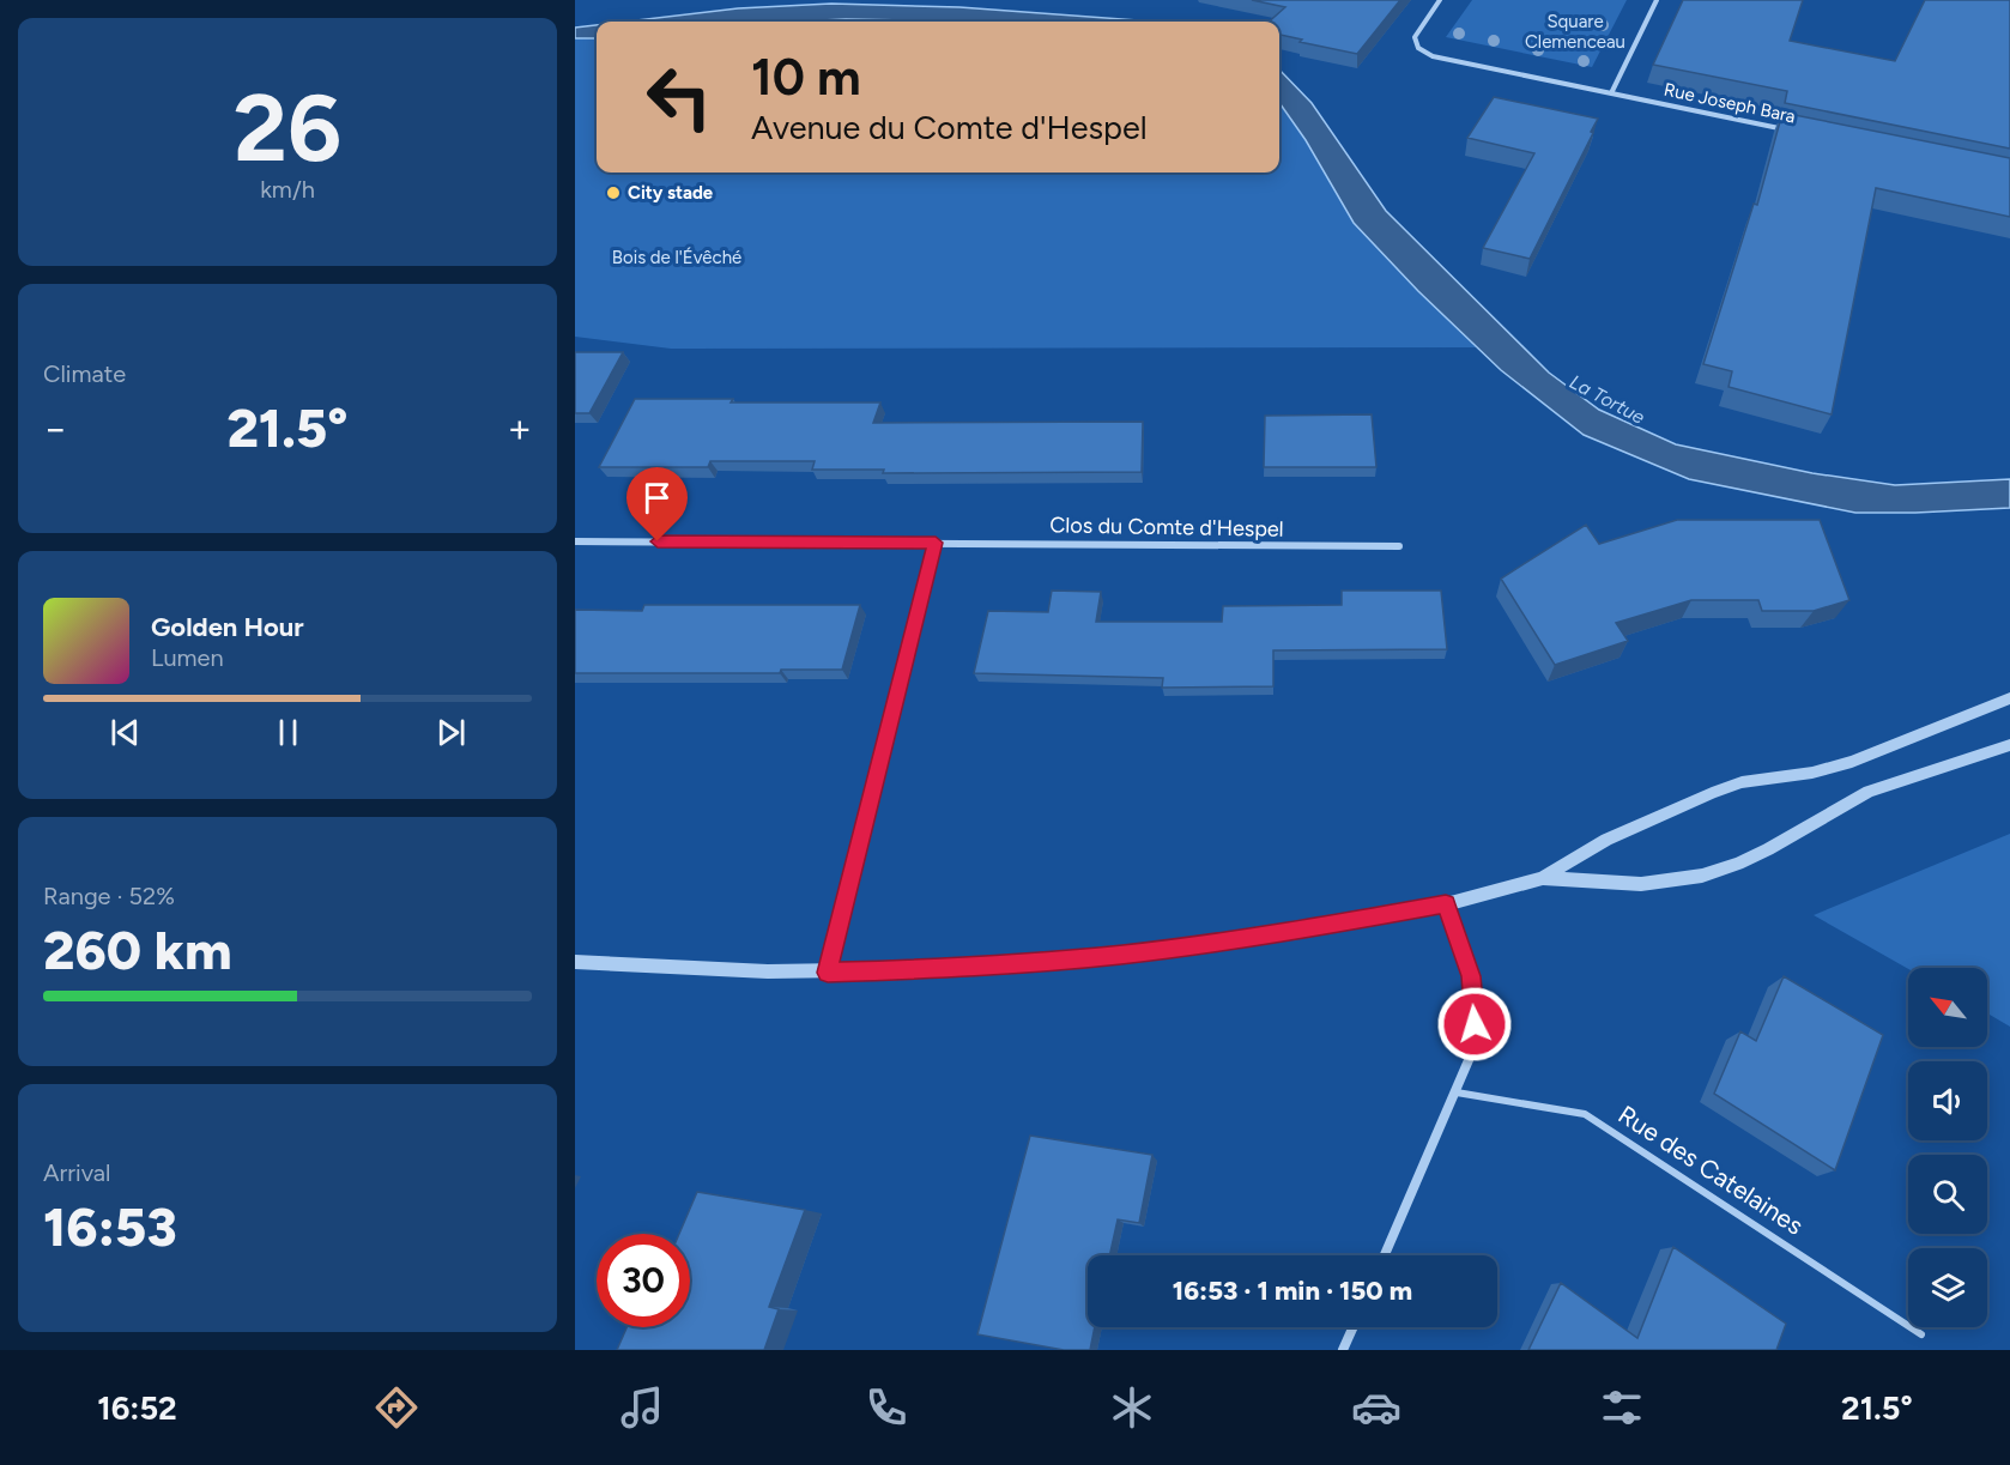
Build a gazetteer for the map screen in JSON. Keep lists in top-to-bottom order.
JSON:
{
  "streets": {
    "street": ["Rue Joseph Bara", "Clos du Comte d'Hespel"],
    "lane": ["Rue des Catelaines"]
  },
  "water": ["La Tortue"],
  "parks": ["Square Clemenceau", "Bois de l'Évêché"],
  "places": ["City stade"],
  "north": "top left",
  "page": {
    "tile": [
      ["26", "km/h"],
      "Climate",
      ["Range · 52%", "260 km"],
      ["Arrival", "16:53"]
    ],
    "turn": ["10 m", "Avenue du Comte d'Hespel"],
    "heat": ["−", "21.5°", "+"],
    "song": ["Golden Hour", "Lumen"],
    "limit": "30",
    "trip": "16:53 · 1 min · 150 m",
    "tabs": ["16:52", "21.5°"]
  }
}
